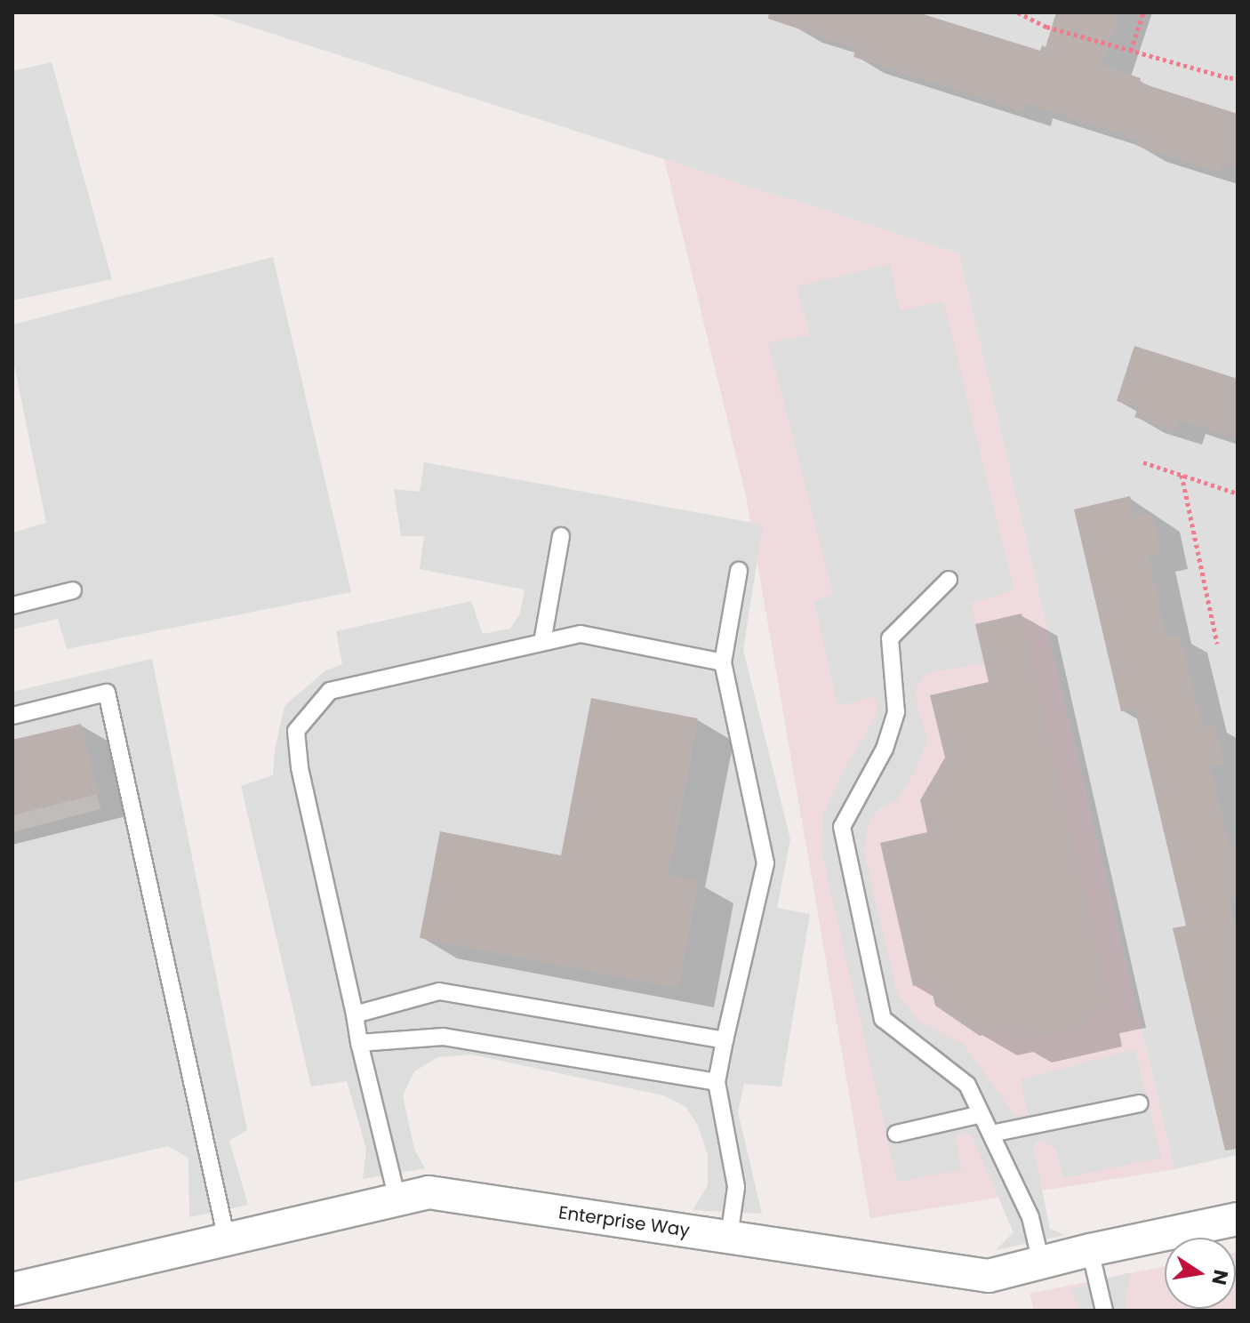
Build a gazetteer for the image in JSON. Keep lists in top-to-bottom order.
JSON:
{
  "streets": {
    "street": ["Enterprise Way"]
  },
  "north": "right"
}
